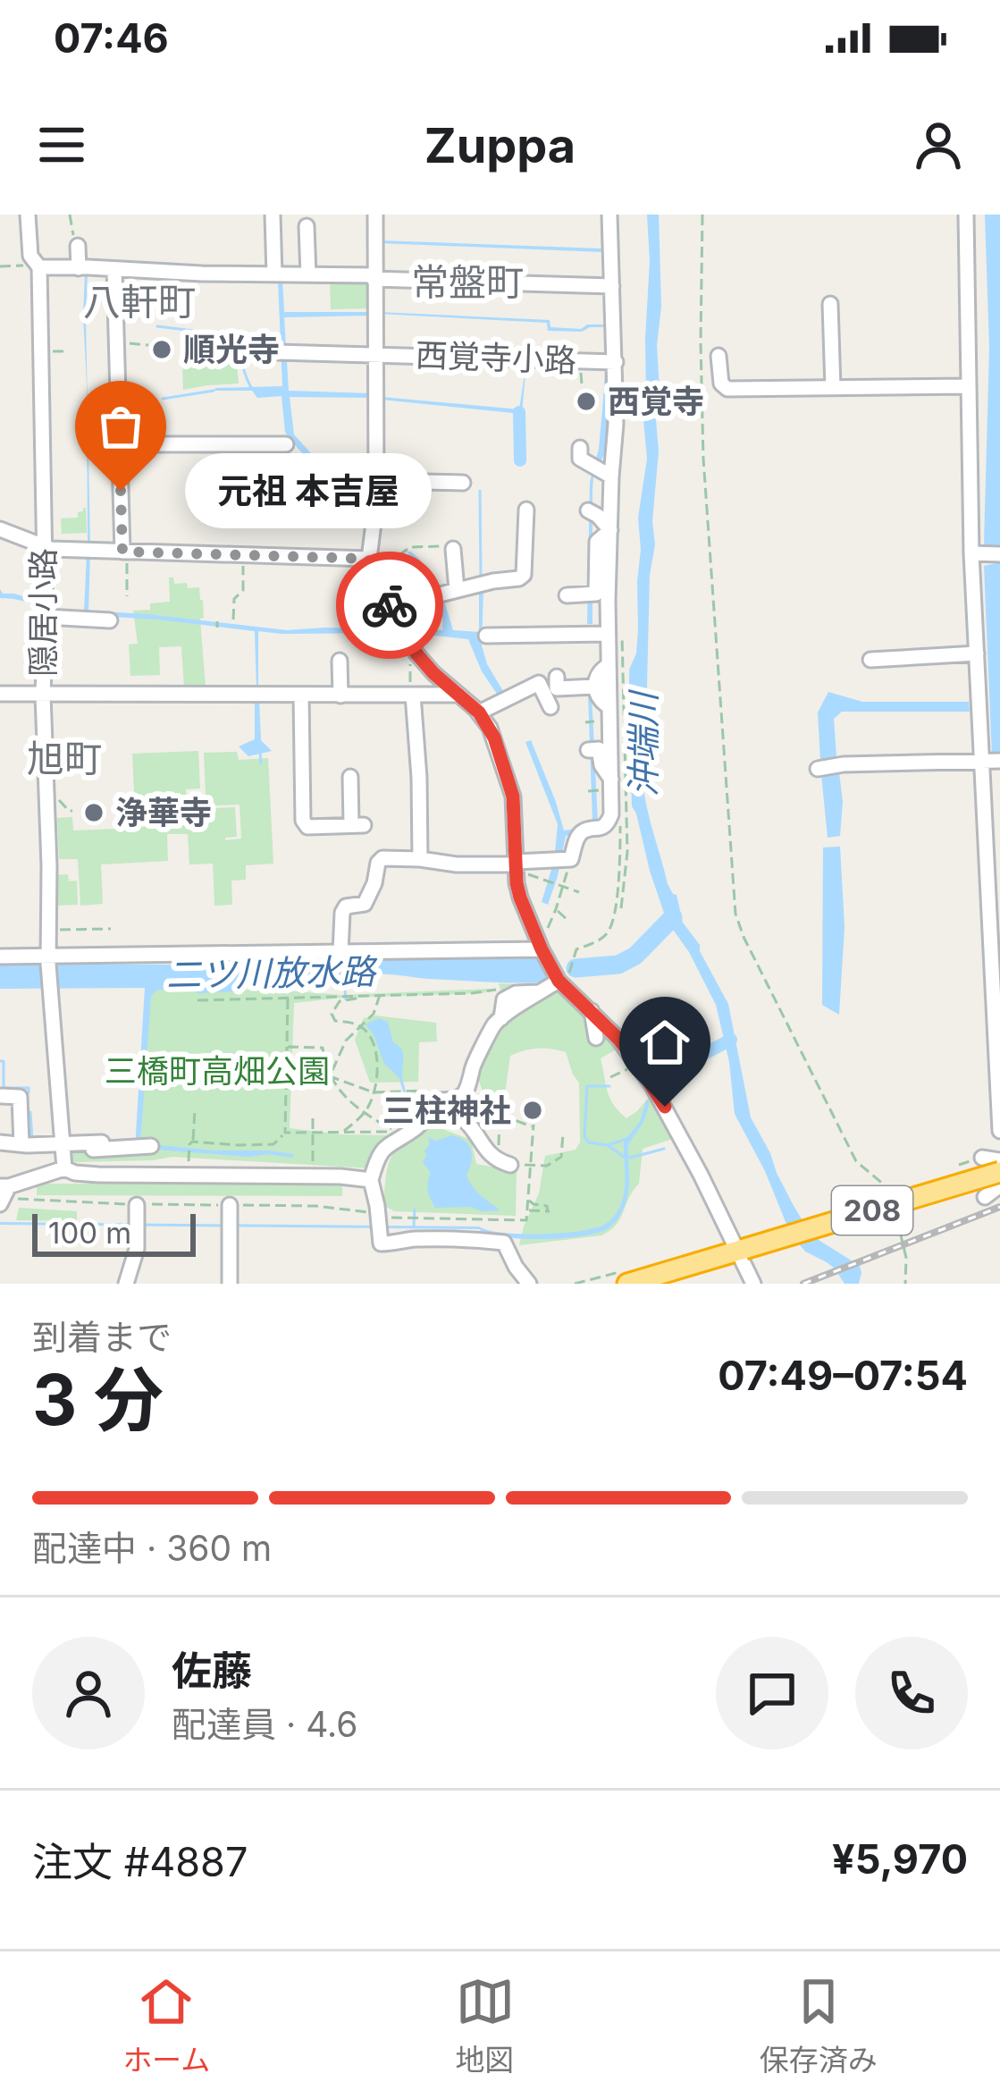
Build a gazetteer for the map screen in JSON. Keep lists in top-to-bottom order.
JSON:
{
  "streets": {
    "highway": ["208"],
    "street": ["西覚寺小路", "隠居小路"]
  },
  "districts": ["常盤町", "八軒町", "旭町"],
  "water": ["沖端川", "二ツ川放水路"],
  "parks": ["三橋町高畑公園"],
  "places": [
    "順光寺",
    "西覚寺",
    "元祖 本吉屋",
    "浄華寺",
    "三柱神社"
  ],
  "scale_bar": "100 m",
  "page": {
    "status": "07:46",
    "header": "Zuppa",
    "bubble": "元祖 本吉屋",
    "scale": "100 m",
    "heading": ["3 分", "到着まで", "07:49–07:54"],
    "panel": [
      "佐藤",
      "配達員 · 4.6",
      "注文 #4887",
      "¥5,970"
    ],
    "bar": "配達中 · 360 m",
    "tabs": ["ホーム", "地図", "保存済み"]
  }
}
